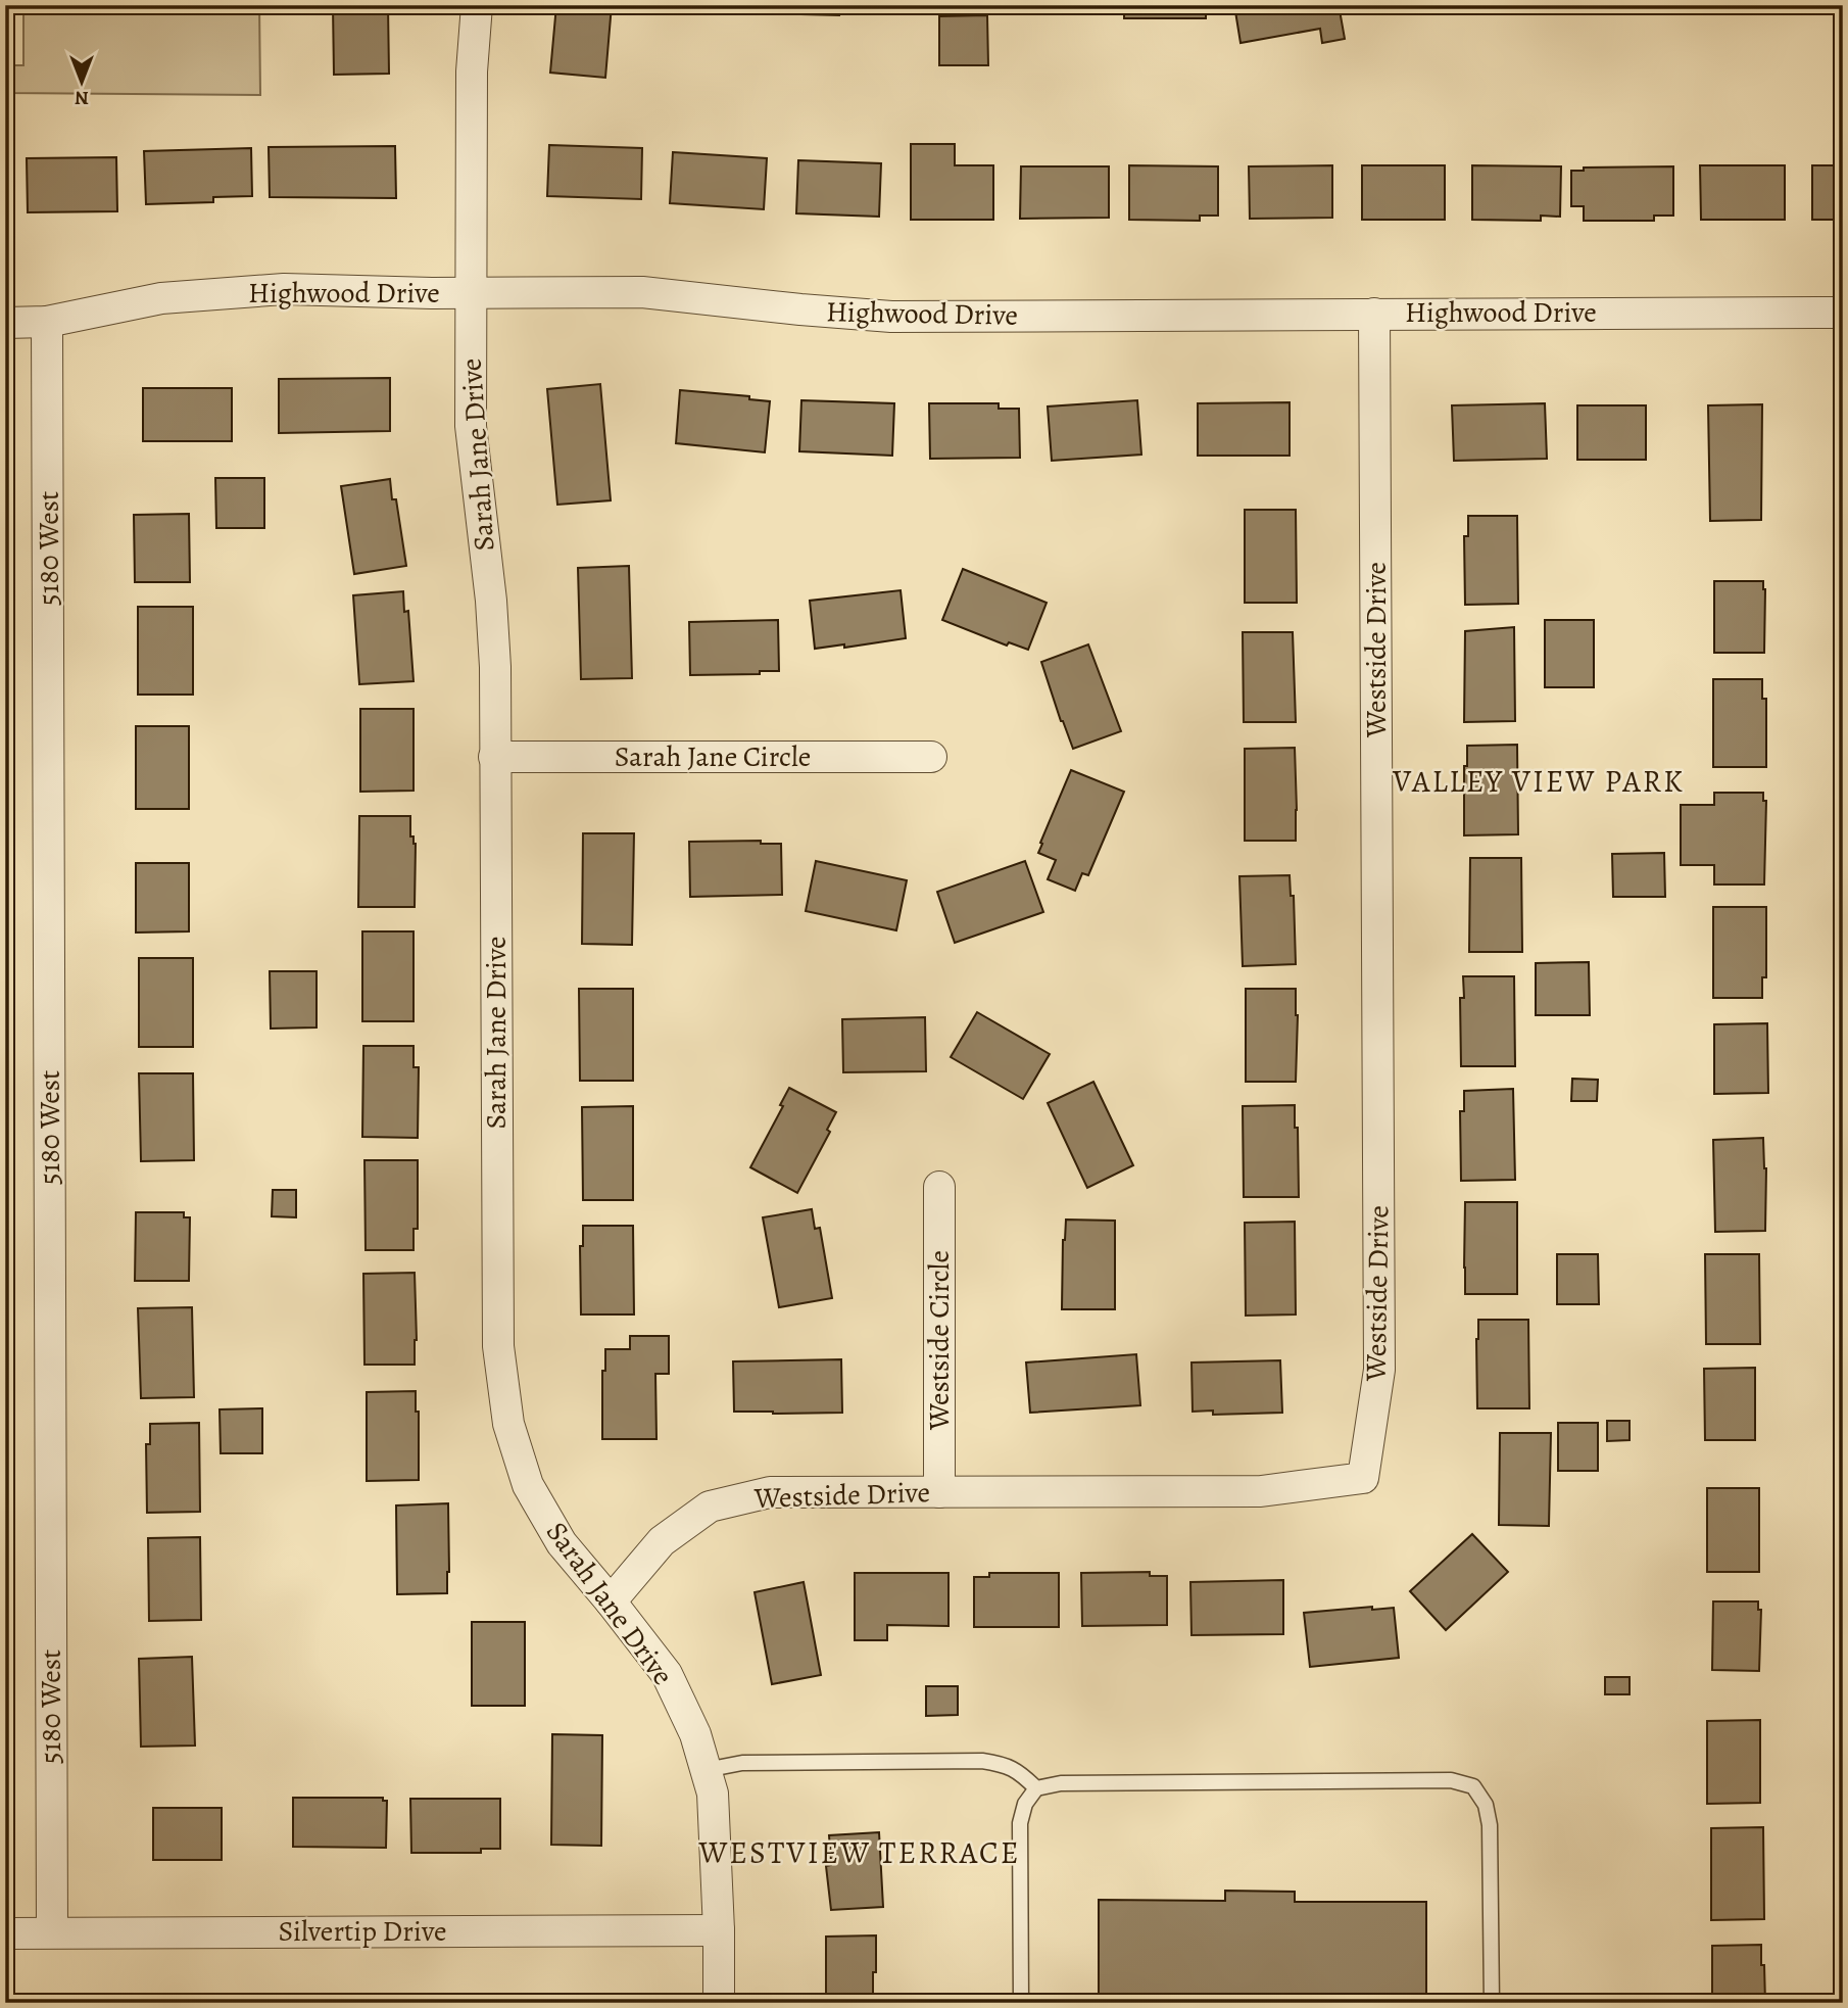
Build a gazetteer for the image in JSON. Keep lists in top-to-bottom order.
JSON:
{
  "streets": {
    "street": [
      "Highwood Drive",
      "Sarah Jane Drive",
      "5180 West",
      "Westside Drive",
      "Sarah Jane Circle",
      "Westside Circle",
      "Silvertip Drive"
    ]
  },
  "crossings": [
    ["Highwood Drive", "Sarah Jane Drive"],
    ["Highwood Drive", "5180 West"],
    ["Highwood Drive", "Westside Drive"],
    ["Sarah Jane Drive", "Westside Drive"],
    ["Sarah Jane Drive", "Sarah Jane Circle"],
    ["Sarah Jane Drive", "Silvertip Drive"],
    ["5180 West", "Silvertip Drive"],
    ["Westside Drive", "Westside Circle"]
  ],
  "districts": ["VALLEY VIEW PARK", "WESTVIEW TERRACE"],
  "north": "bottom"
}
